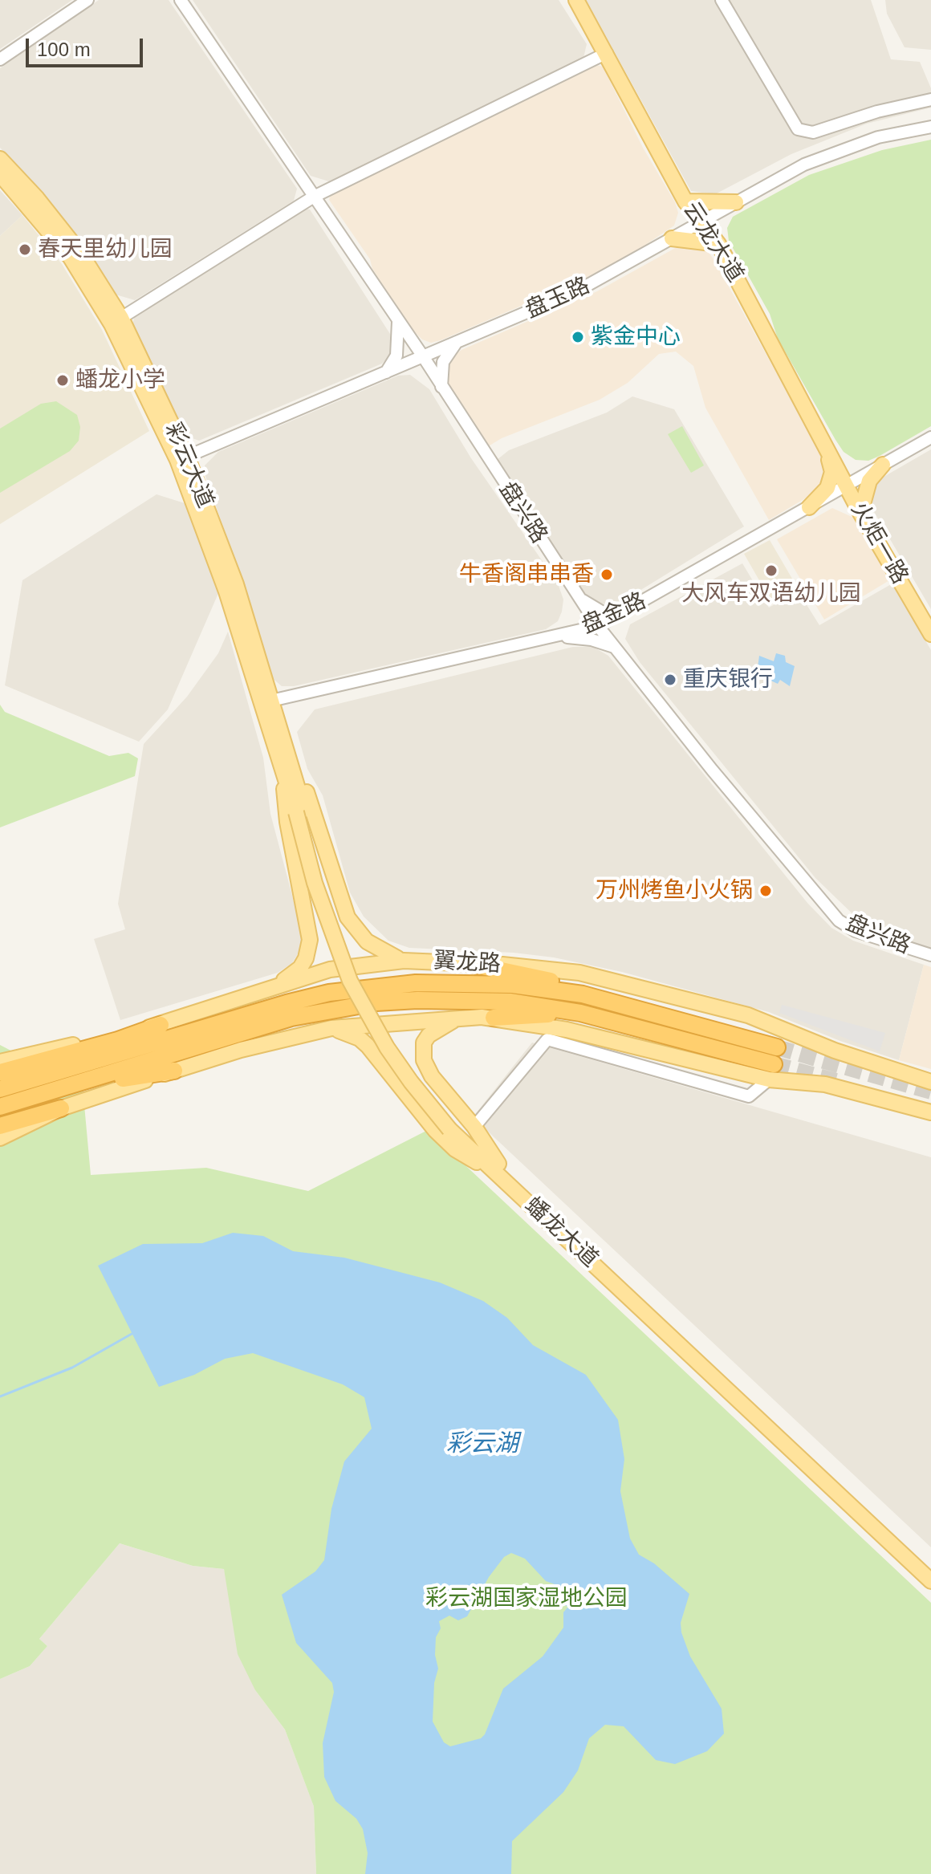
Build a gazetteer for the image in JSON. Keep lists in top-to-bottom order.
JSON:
{
  "streets": {
    "highway": ["翼龙路"],
    "main road": [
      "云龙大道",
      "彩云大道",
      "火炬一路",
      "蟠龙大道"
    ],
    "street": ["盘玉路", "盘兴路", "盘金路"]
  },
  "crossings": [
    ["云龙大道", "盘玉路"],
    ["云龙大道", "火炬一路"],
    ["云龙大道", "盘金路"],
    ["盘玉路", "彩云大道"],
    ["盘玉路", "盘兴路"],
    ["彩云大道", "盘金路"],
    ["彩云大道", "蟠龙大道"],
    ["盘兴路", "盘金路"],
    ["火炬一路", "盘金路"]
  ],
  "water": ["彩云湖"],
  "parks": ["彩云湖国家湿地公园"],
  "places": [
    "春天里幼儿园",
    "紫金中心",
    "蟠龙小学",
    "大风车双语幼儿园",
    "牛香阁串串香",
    "重庆银行",
    "万州烤鱼小火锅"
  ],
  "scale_bar": "100 m"
}
